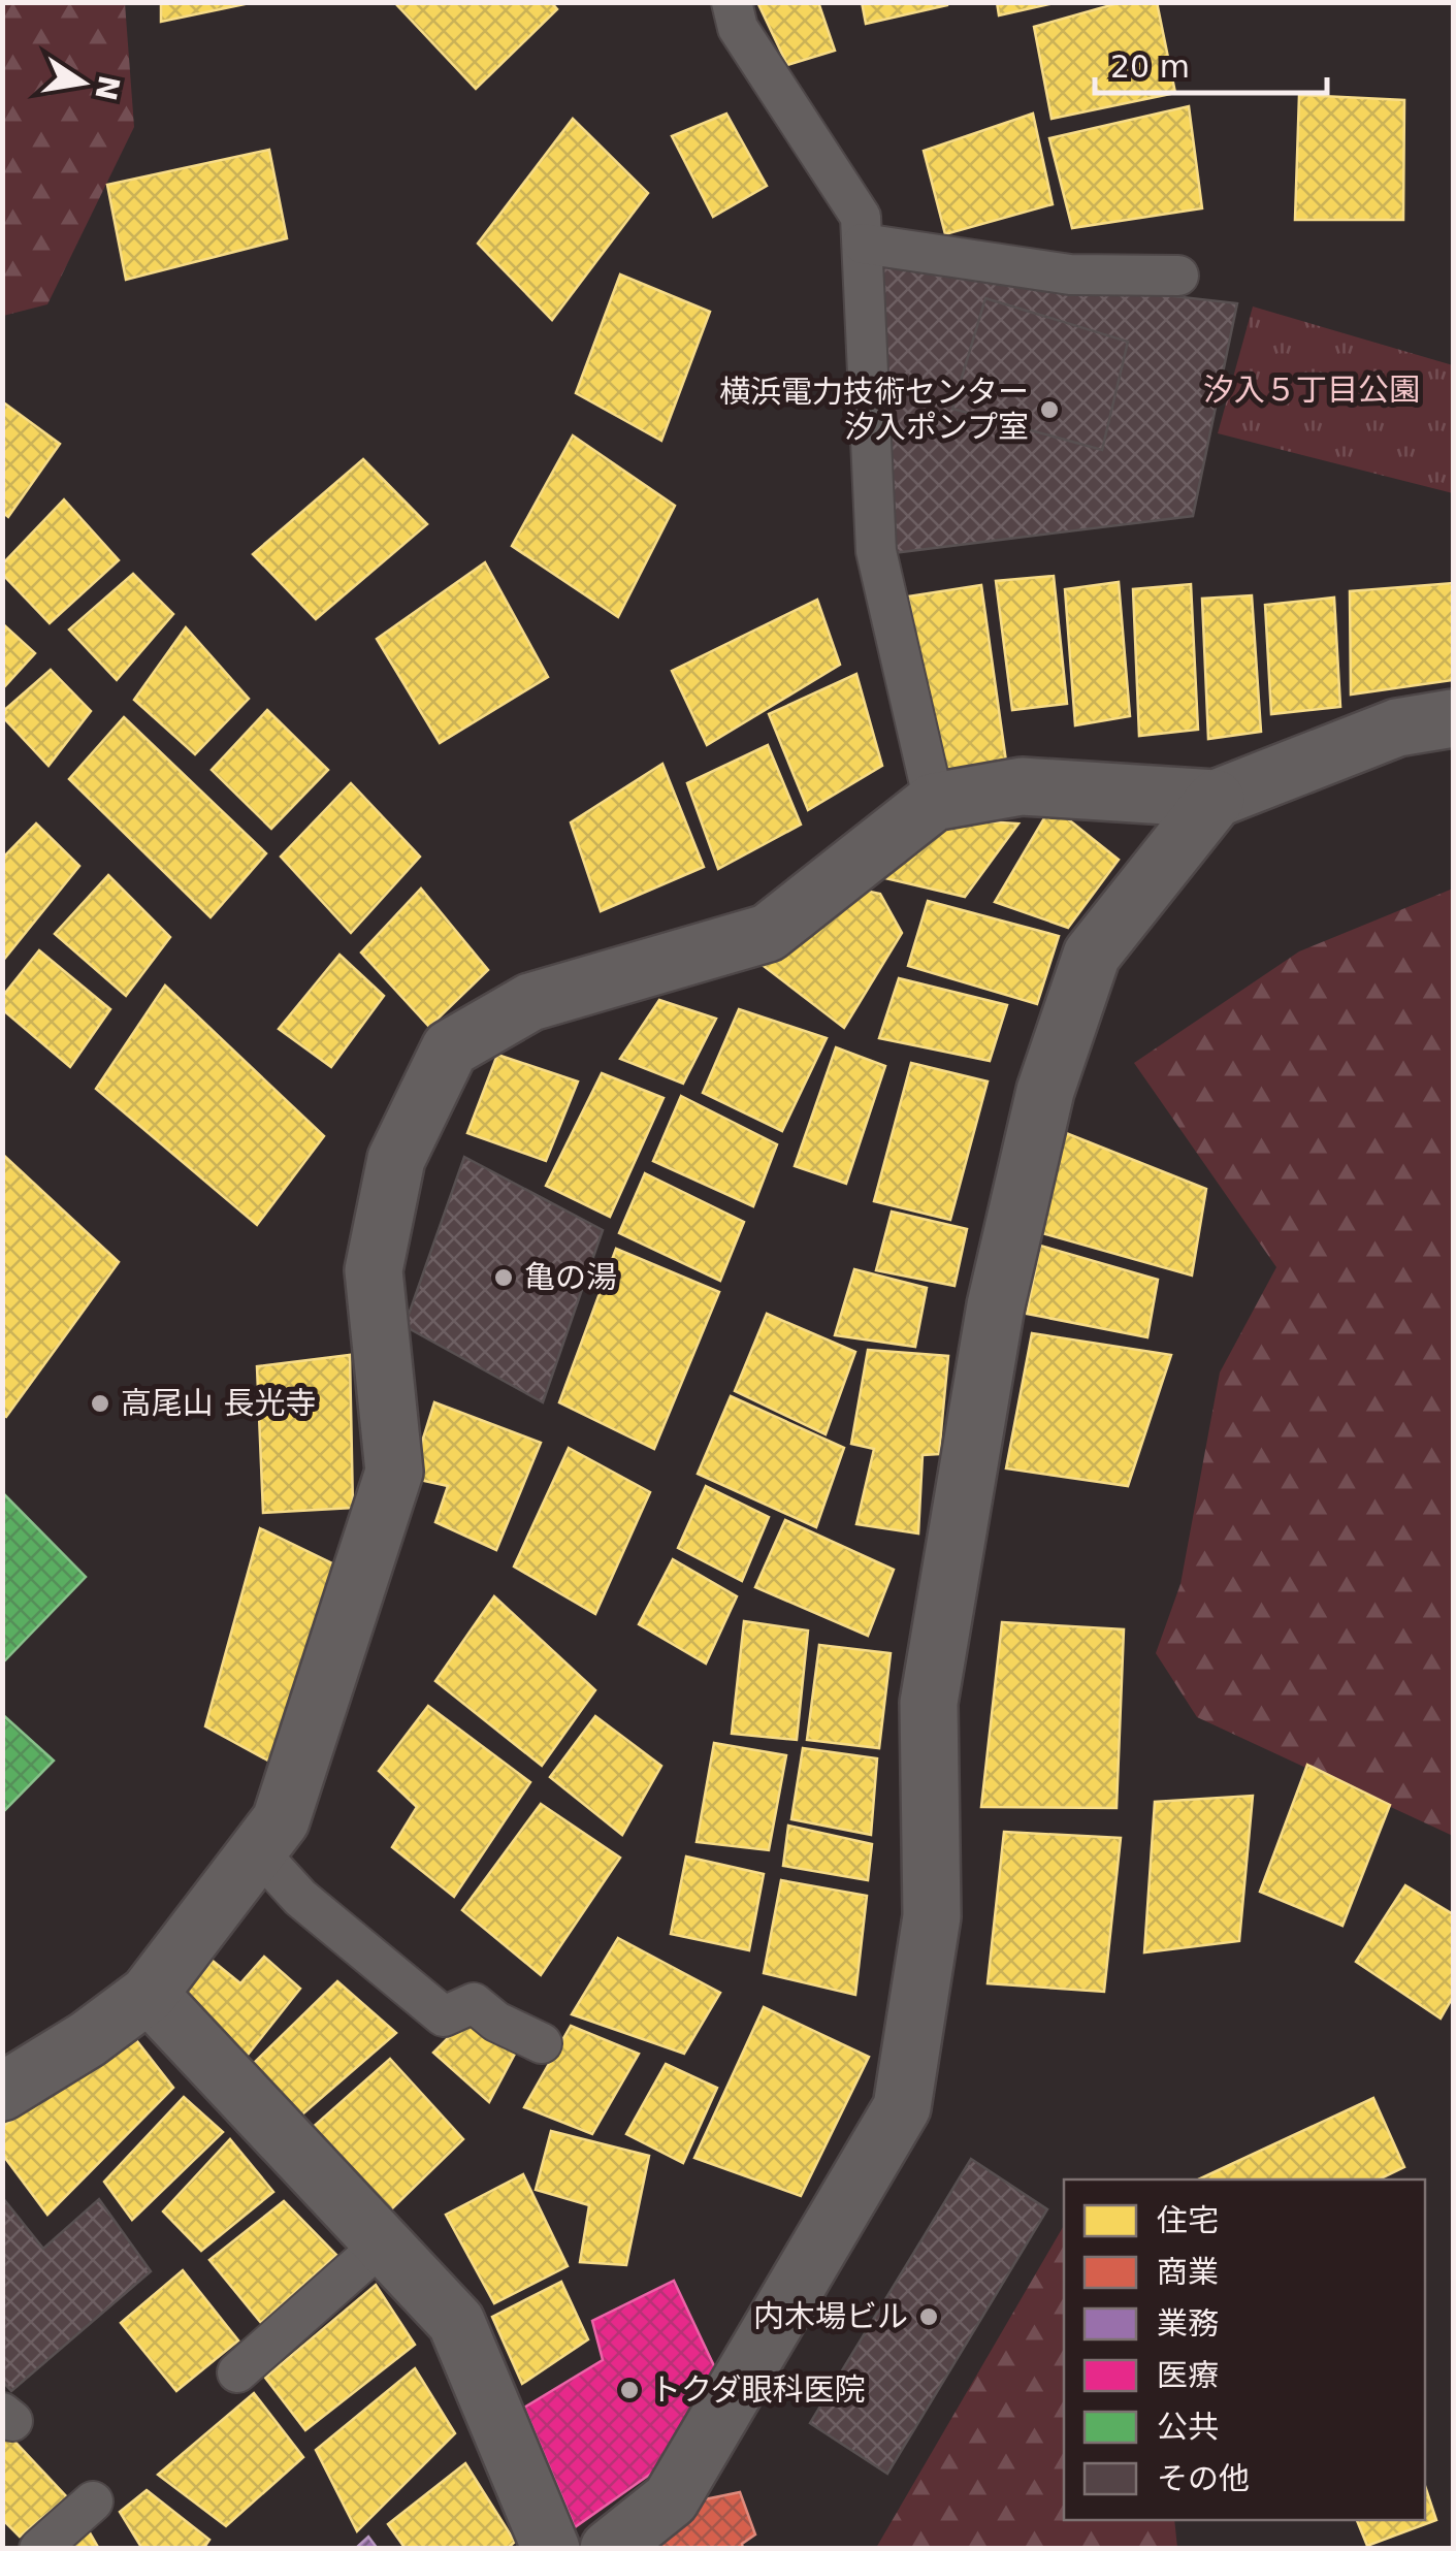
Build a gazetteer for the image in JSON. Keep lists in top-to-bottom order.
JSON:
{
  "parks": ["汐入５丁目公園"],
  "places": [
    "横浜電力技術センター 汐入ポンプ室",
    "亀の湯",
    "高尾山 長光寺",
    "内木場ビル",
    "トクダ眼科医院"
  ],
  "legend": [
    "住宅",
    "商業",
    "業務",
    "医療",
    "公共",
    "その他"
  ],
  "scale_bar": "20 m",
  "north": "right"
}
